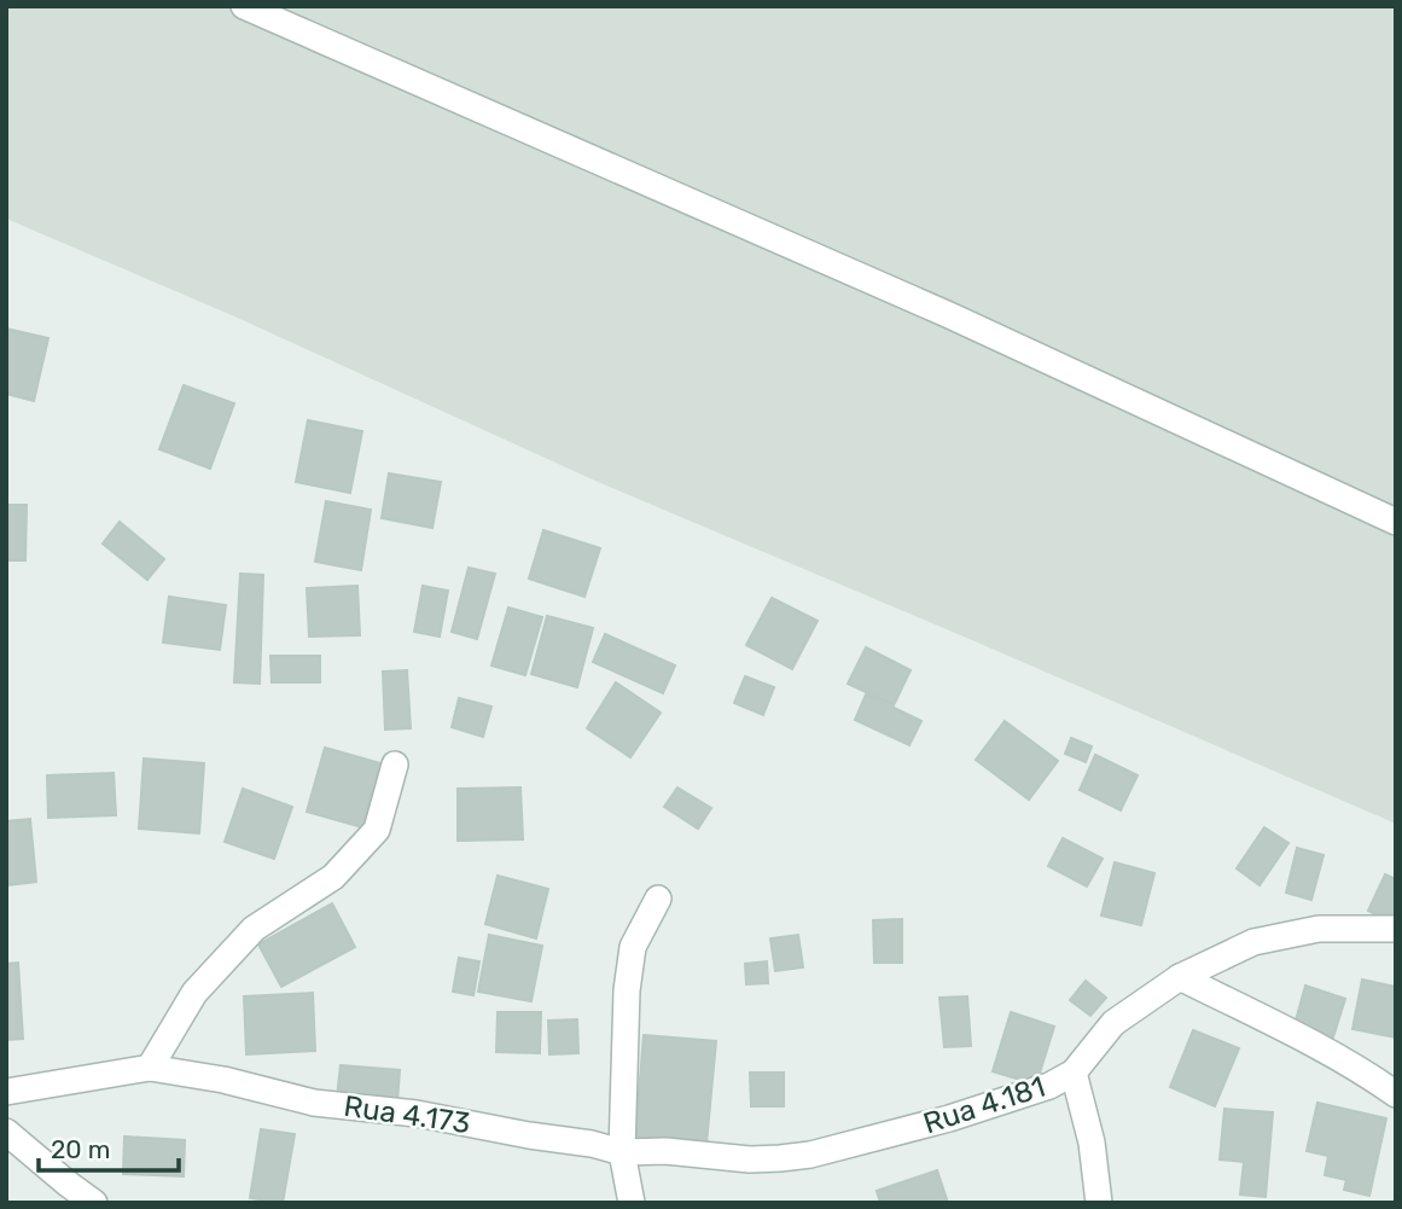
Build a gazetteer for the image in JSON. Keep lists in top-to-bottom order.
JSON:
{
  "streets": {
    "street": ["Rua 4.181", "Rua 4.173"]
  },
  "crossings": [
    ["Rua 4.181", "Rua 4.173"]
  ],
  "scale_bar": "20 m"
}
